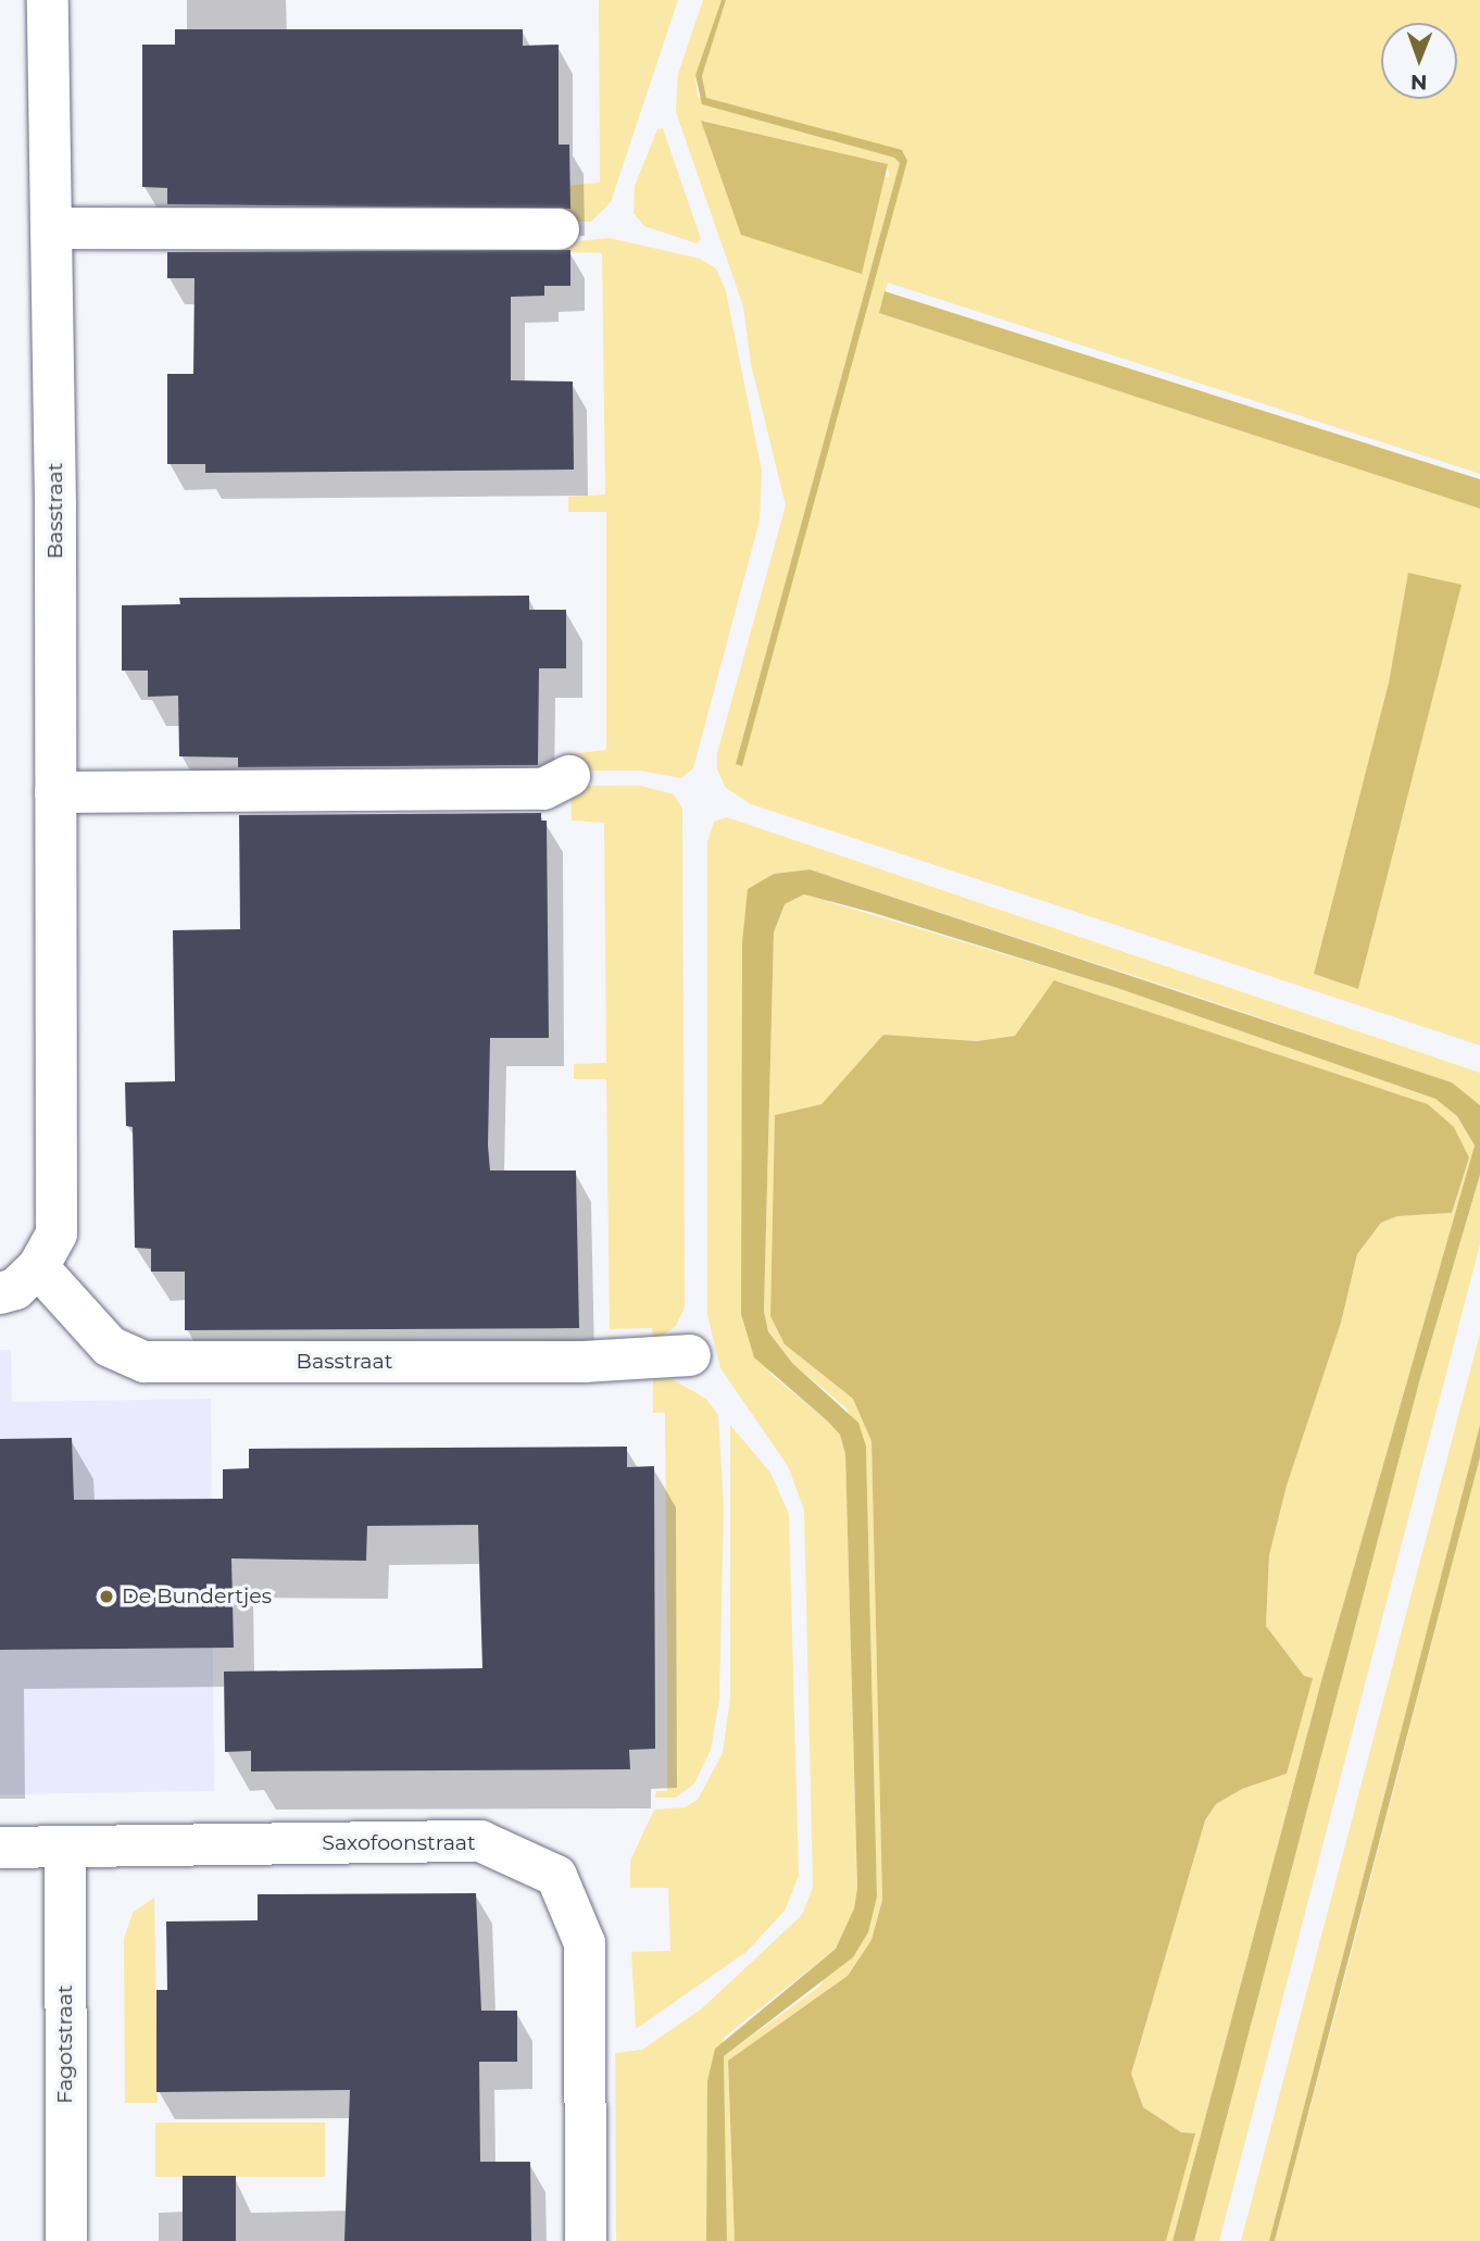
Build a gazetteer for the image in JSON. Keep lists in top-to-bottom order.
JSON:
{
  "streets": {
    "street": ["Basstraat", "Saxofoonstraat", "Fagotstraat"]
  },
  "crossings": [
    ["Saxofoonstraat", "Fagotstraat"]
  ],
  "places": ["De Bundertjes"],
  "north": "bottom"
}
